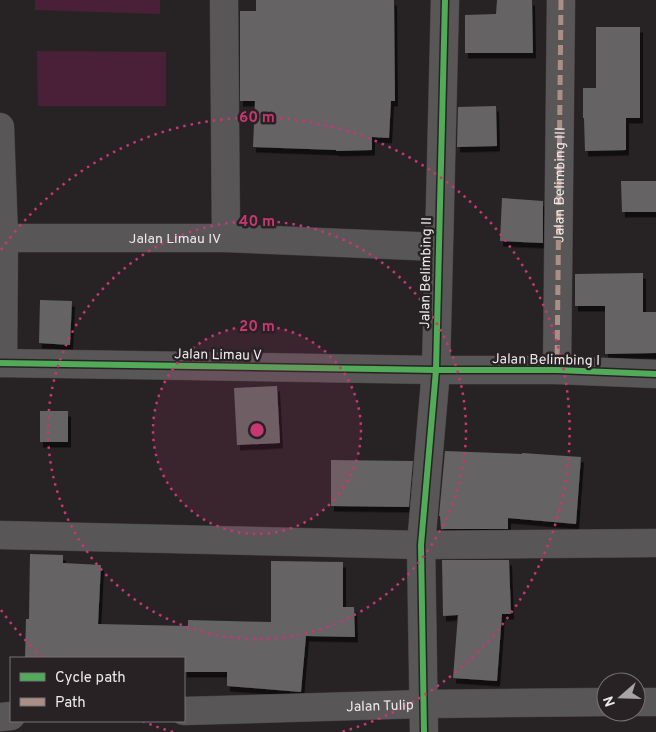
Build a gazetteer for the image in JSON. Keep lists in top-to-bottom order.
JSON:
{
  "streets": {
    "street": [
      "Jalan Belimbing III",
      "Jalan Limau IV",
      "Jalan Belimbing II",
      "Jalan Limau V",
      "Jalan Belimbing I",
      "Jalan Tulip"
    ]
  },
  "crossings": [
    ["Jalan Belimbing III", "Jalan Belimbing I"],
    ["Jalan Limau IV", "Jalan Belimbing II"],
    ["Jalan Belimbing II", "Jalan Limau V"],
    ["Jalan Belimbing II", "Jalan Belimbing I"],
    ["Jalan Belimbing II", "Jalan Tulip"],
    ["Jalan Limau V", "Jalan Belimbing I"]
  ],
  "legend": ["Cycle path", "Path"],
  "north": "left",
  "rings": ["60 m", "40 m", "20 m"]
}
